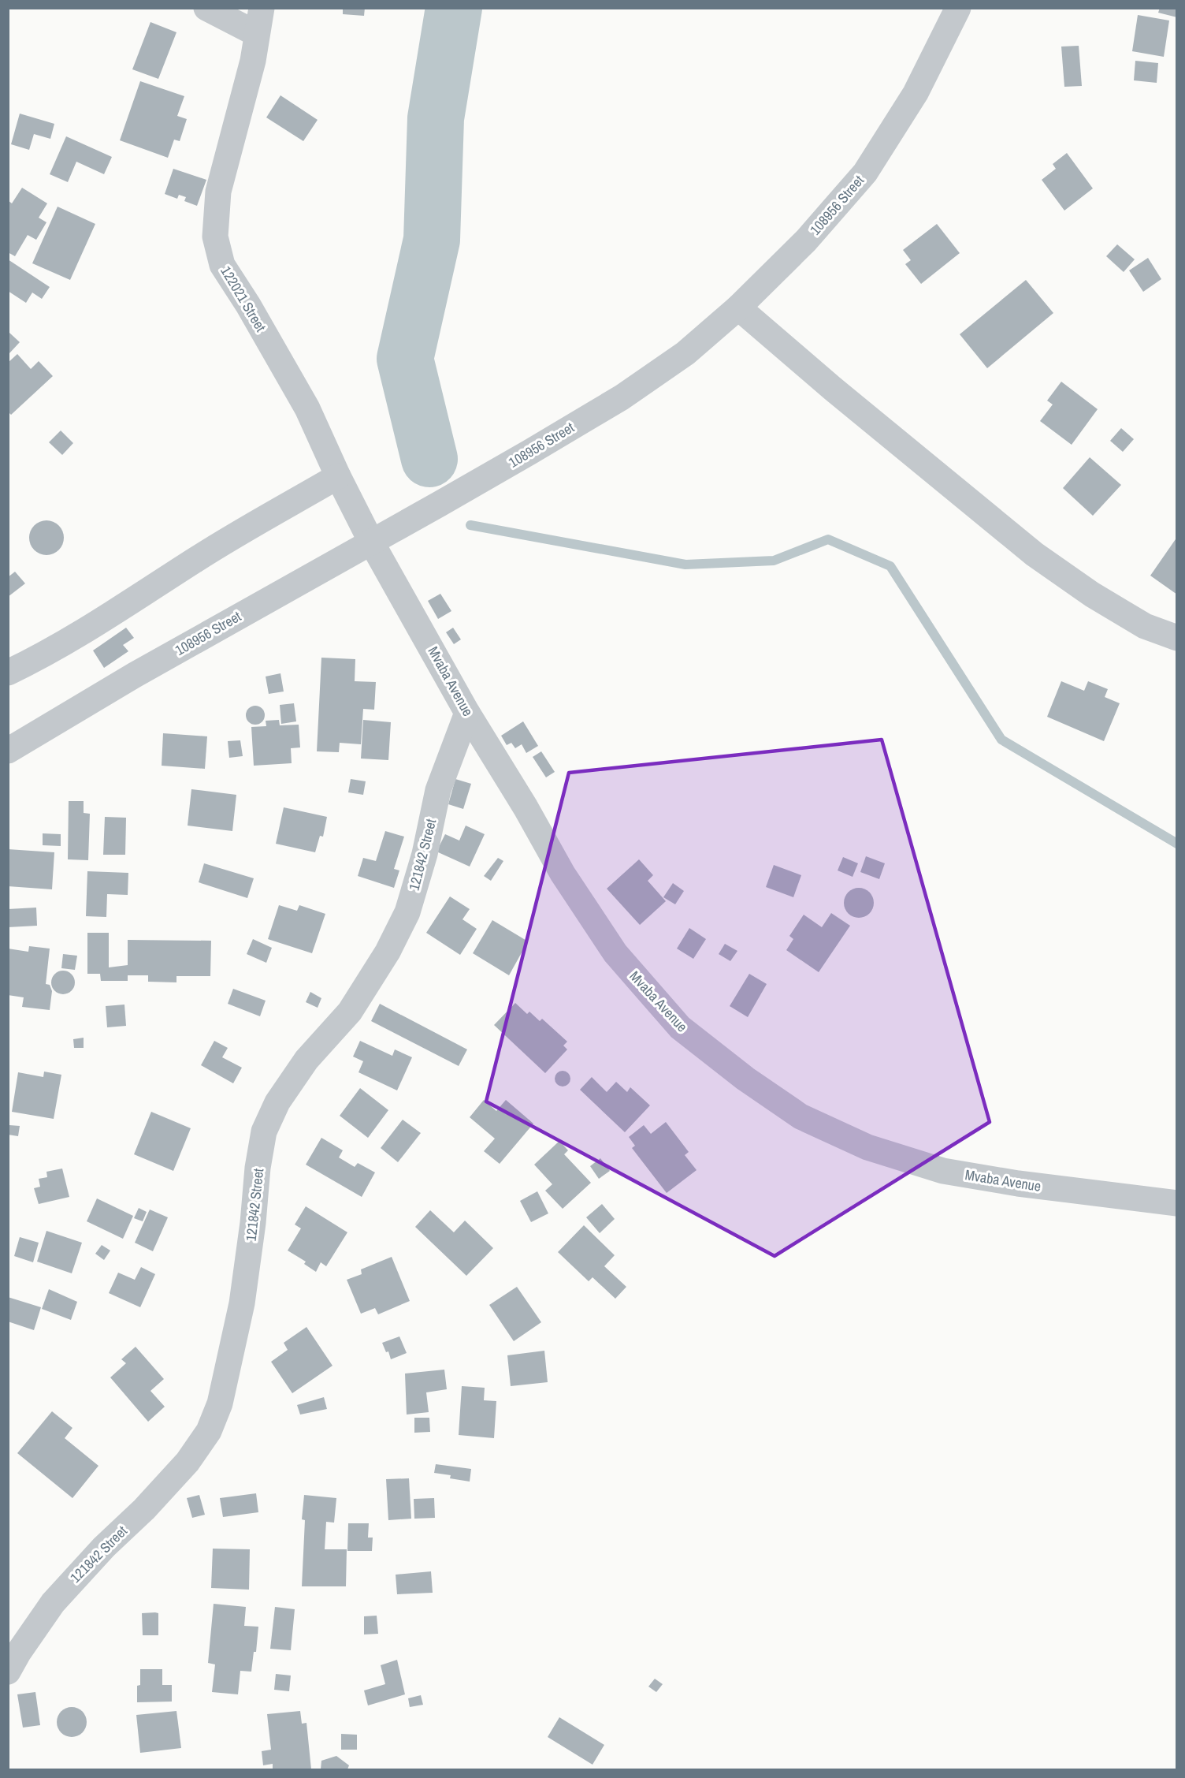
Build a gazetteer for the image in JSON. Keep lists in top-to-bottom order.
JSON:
{
  "streets": {
    "street": [
      "108956 Street",
      "122021 Street",
      "Mvaba Avenue",
      "121842 Street"
    ]
  },
  "crossings": [
    ["108956 Street", "122021 Street"],
    ["108956 Street", "Mvaba Avenue"],
    ["122021 Street", "Mvaba Avenue"],
    ["Mvaba Avenue", "121842 Street"]
  ]
}
